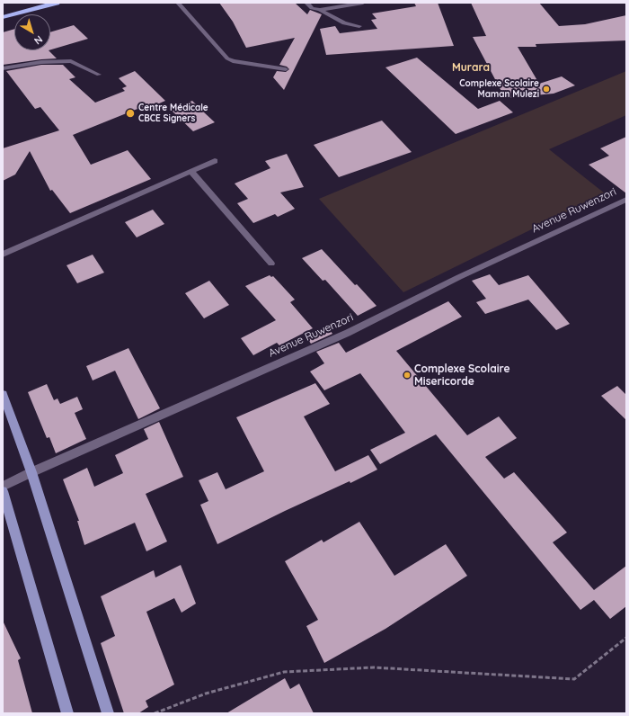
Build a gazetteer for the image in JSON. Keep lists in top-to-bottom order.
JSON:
{
  "streets": {
    "street": ["Avenue Ruwenzori"]
  },
  "districts": ["Murara"],
  "places": ["Complexe Scolaire Maman Mulezi", "Centre Médicale CBCE Signers", "Complexe Scolaire Misericorde"],
  "north": "bottom right"
}
